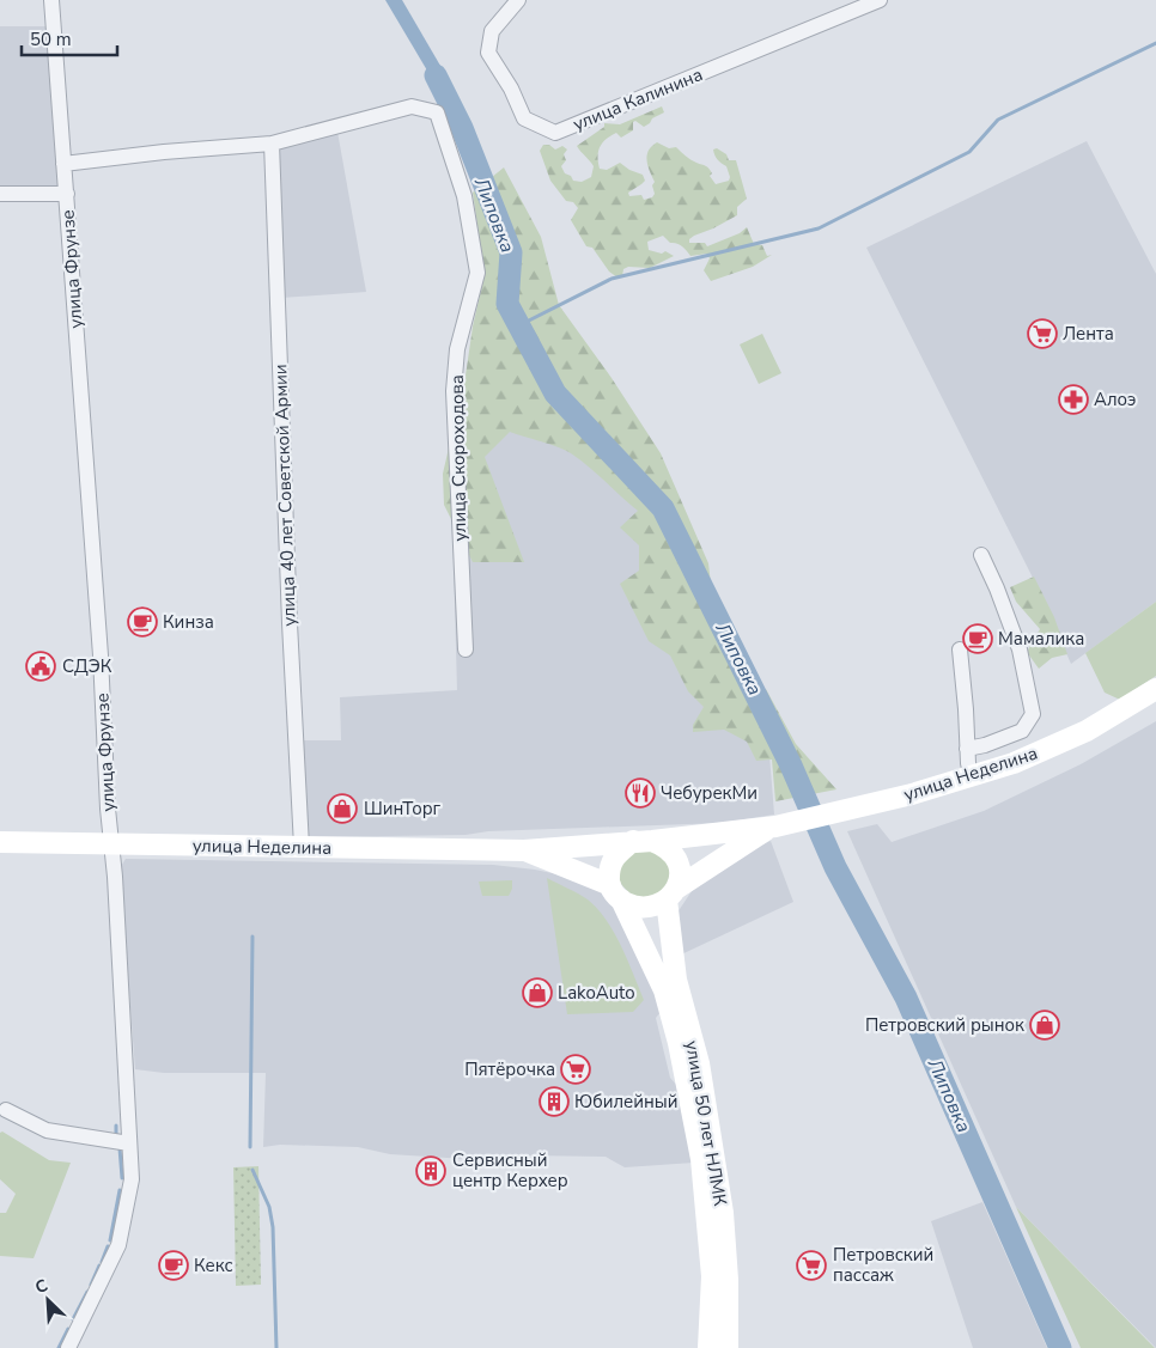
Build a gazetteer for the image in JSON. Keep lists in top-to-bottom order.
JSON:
{
  "streets": {
    "main road": ["улица Неделина", "улица 50 лет НЛМК"],
    "street": [
      "улица Калинина",
      "улица Фрунзе",
      "улица Скороходова",
      "улица 40 лет Советской Армии"
    ]
  },
  "crossings": [
    ["улица Фрунзе", "улица Неделина"],
    ["улица Скороходова", "улица 40 лет Советской Армии"],
    ["улица 40 лет Советской Армии", "улица Неделина"],
    ["улица Неделина", "улица 50 лет НЛМК"]
  ],
  "water": ["Липовка"],
  "places": {
    "supermarket": ["Лента", "Пятёрочка", "Петровский пассаж"],
    "pharmacy": ["Алоэ"],
    "cafe": ["Кинза", "Мамалика", "Кекс"],
    "public building": ["СДЭК"],
    "restaurant": ["ЧебурекМи"],
    "shop": ["ШинТорг", "LakoAuto", "Петровский рынок"],
    "building": ["Юбилейный", "Сервисный центр Керхер"]
  },
  "scale_bar": "50 m",
  "north": "top left"
}
